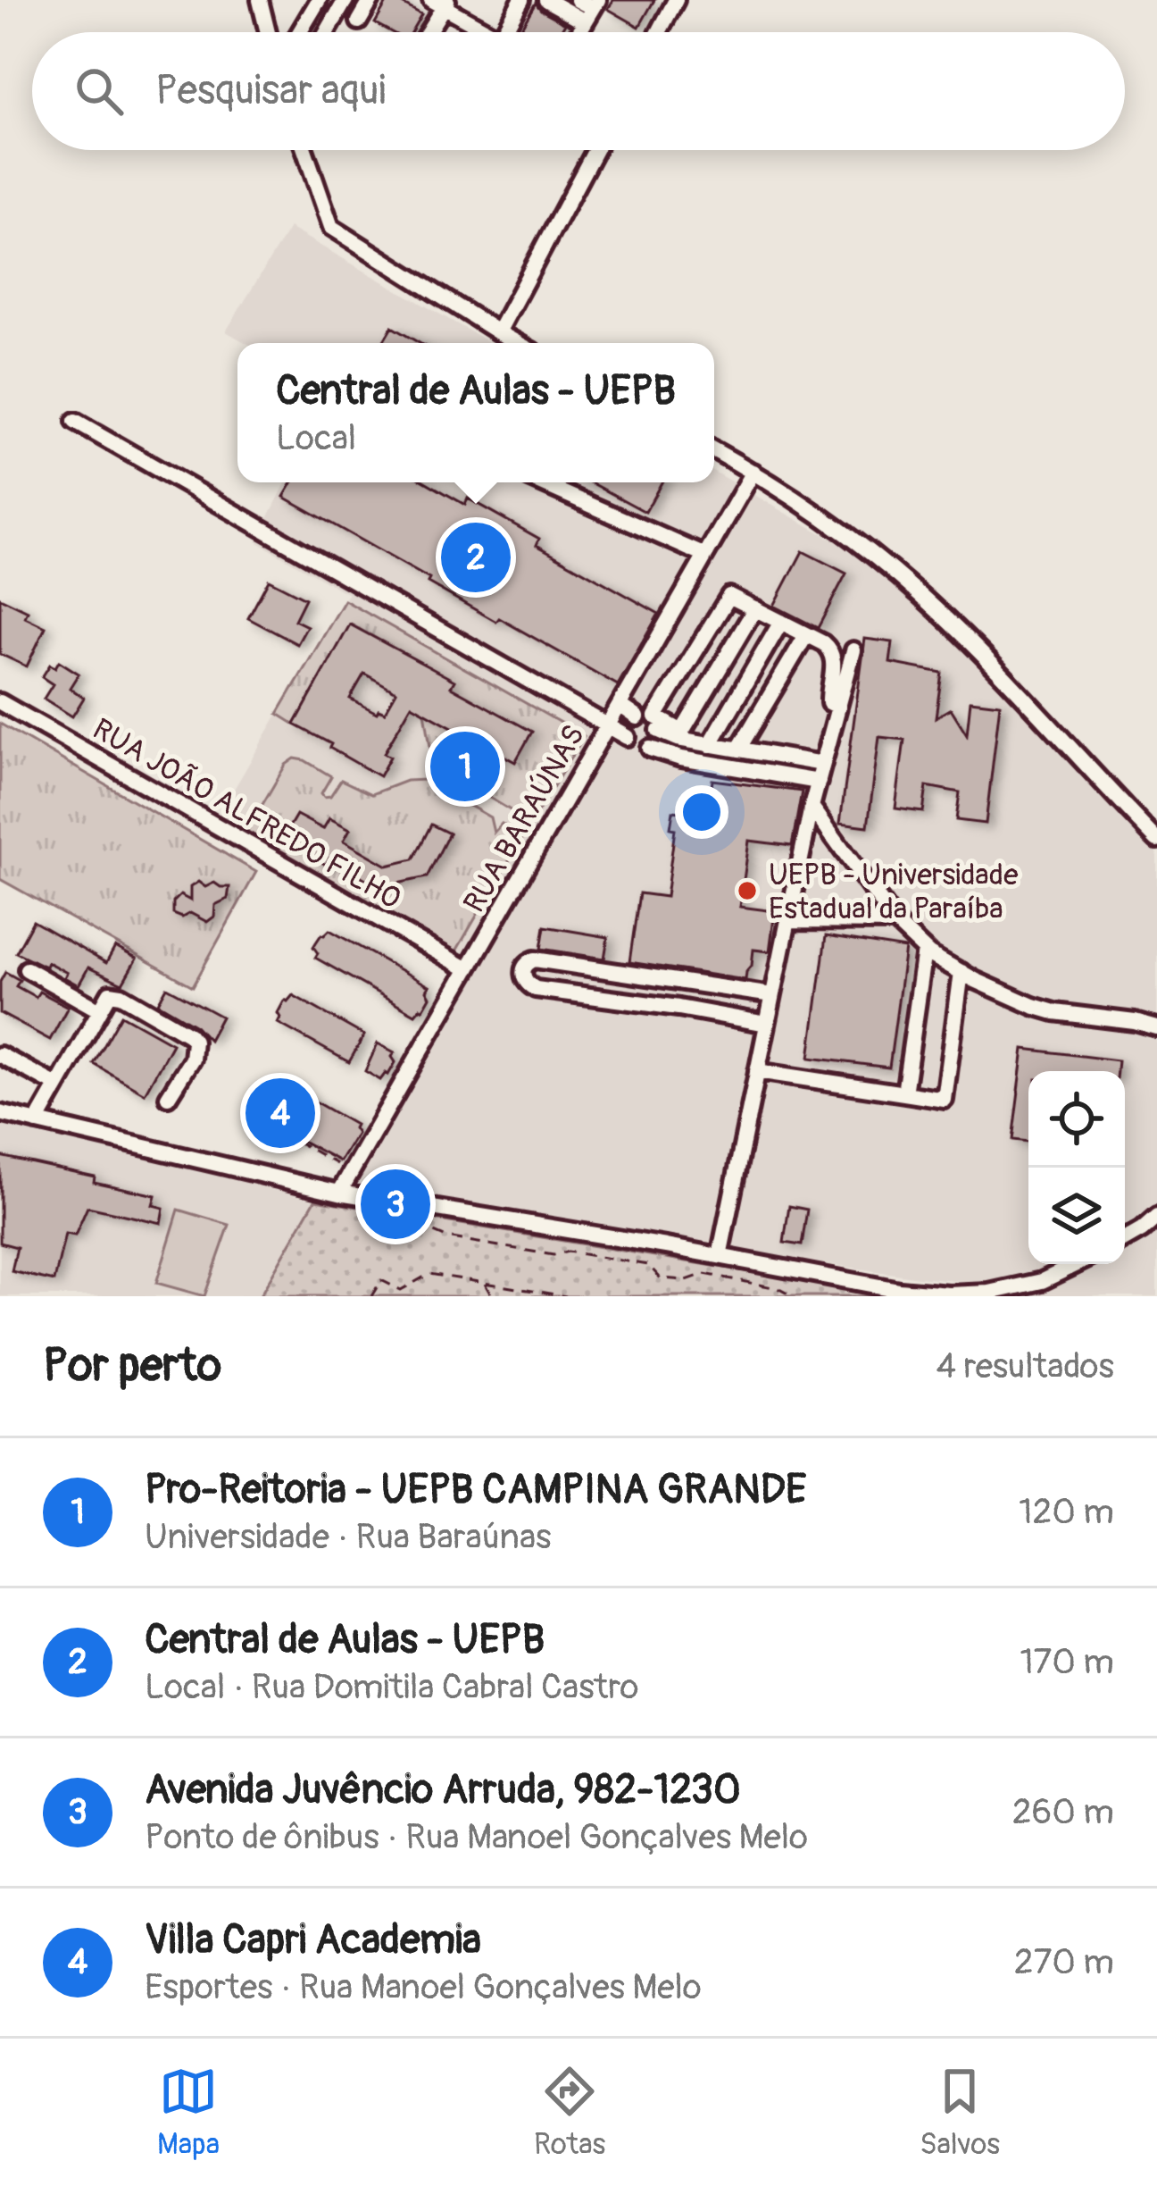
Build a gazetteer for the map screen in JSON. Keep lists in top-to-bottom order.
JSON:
{
  "streets": {
    "street": ["RUA JOÃO ALFREDO FILHO", "RUA BARAÚNAS"]
  },
  "crossings": [
    ["RUA JOÃO ALFREDO FILHO", "RUA BARAÚNAS"]
  ],
  "places": ["UEPB - Universidade Estadual da Paraíba"],
  "page": {
    "search": "Pesquisar aqui",
    "popup": ["Central de Aulas - UEPB", "Local"],
    "pins": [
      "2",
      "1",
      "4",
      "3"
    ],
    "heading": ["Por perto", "4 resultados"],
    "list": [
      {
        "mark": "1",
        "name": "Pro-Reitoria - UEPB CAMPINA GRANDE",
        "note": "Universidade · Rua Baraúnas",
        "value": "120 m"
      },
      {
        "mark": "2",
        "name": "Central de Aulas - UEPB",
        "note": "Local · Rua Domitila Cabral Castro",
        "value": "170 m"
      },
      {
        "mark": "3",
        "name": "Avenida Juvêncio Arruda, 982-1230",
        "note": "Ponto de ônibus · Rua Manoel Gonçalves Melo",
        "value": "260 m"
      },
      {
        "mark": "4",
        "name": "Villa Capri Academia",
        "note": "Esportes · Rua Manoel Gonçalves Melo",
        "value": "270 m"
      }
    ],
    "nav": ["Mapa", "Rotas", "Salvos"]
  }
}
